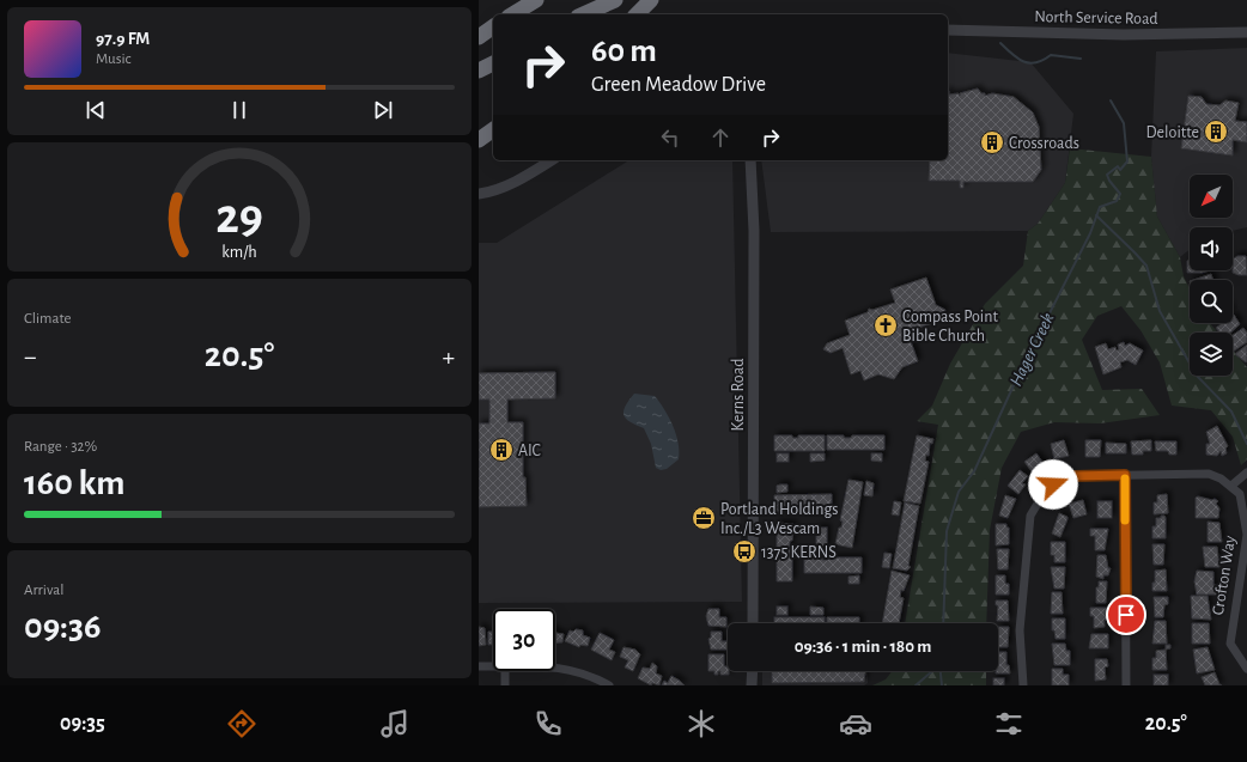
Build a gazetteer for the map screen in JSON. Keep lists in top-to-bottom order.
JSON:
{
  "streets": {
    "street": ["North Service Road", "Kerns Road", "Crofton Way"]
  },
  "water": ["Hager Creek"],
  "places": {
    "building": ["Deloitte", "Crossroads", "AIC"],
    "church": ["Compass Point Bible Church"],
    "office": ["Portland Holdings Inc./L3 Wescam"],
    "bus stop": ["1375 KERNS"]
  },
  "north": "bottom left",
  "page": {
    "turn": ["60 m", "Green Meadow Drive"],
    "song": ["97.9 FM", "Music"],
    "tile": [
      "Climate",
      ["Range · 32%", "160 km"],
      ["Arrival", "09:36"]
    ],
    "heat": ["−", "20.5°", "+"],
    "limit": "30",
    "trip": "09:36 · 1 min · 180 m",
    "tabs": ["09:35", "20.5°"],
    "gauge": ["29", "km/h"]
  }
}
